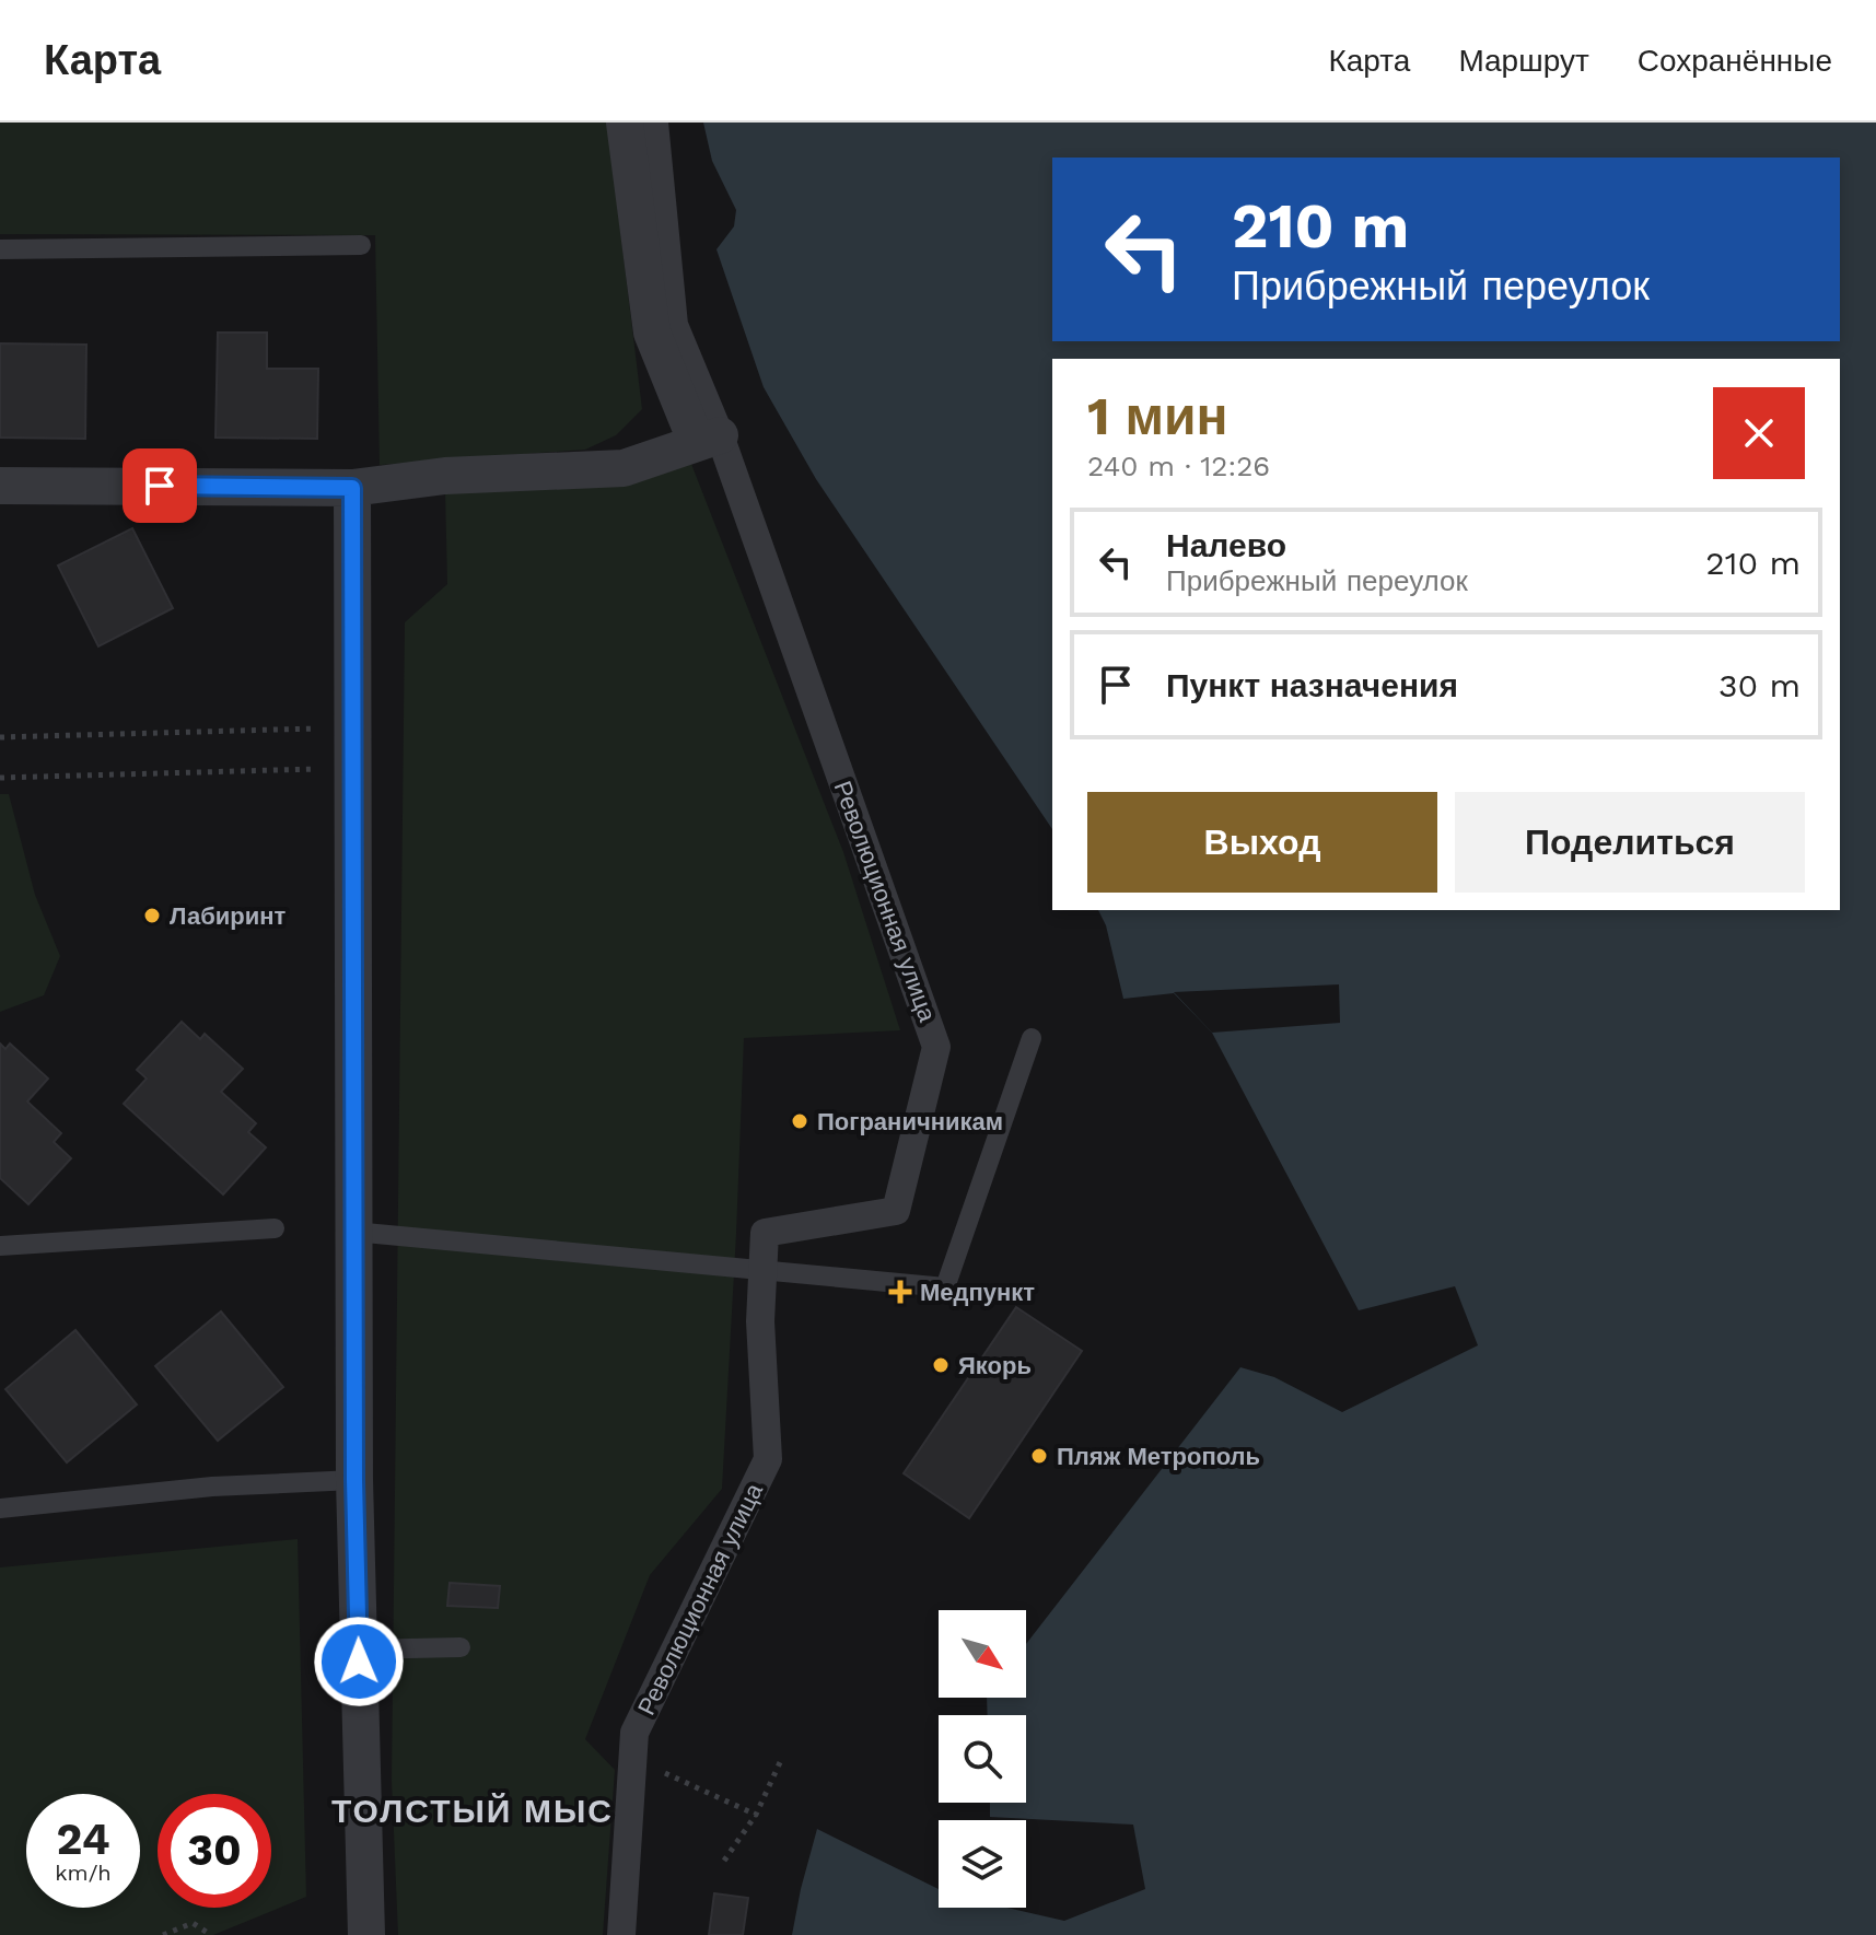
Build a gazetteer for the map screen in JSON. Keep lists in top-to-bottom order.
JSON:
{
  "streets": {
    "street": ["Революционная улица"]
  },
  "districts": ["ТОЛСТЫЙ МЫС"],
  "places": {
    "other": [
      "Лабиринт",
      "Пограничникам",
      "Якорь",
      "Пляж Метрополь"
    ],
    "health": ["Медпункт"]
  },
  "north": "bottom right",
  "page": {
    "header": "Карта",
    "nav": ["Карта", "Маршрут", "Сохранённые"],
    "turn": ["210 m", "Прибрежный переулок"],
    "heading": ["1 мин", "240 m · 12:26"],
    "list": [
      {
        "name": "Налево",
        "note": "Прибрежный переулок",
        "value": "210 m"
      },
      {
        "name": "Пункт назначения",
        "value": "30 m"
      }
    ],
    "buttons": ["Выход", "Поделиться"],
    "speed": "24 km/h",
    "limit": "30"
  }
}
